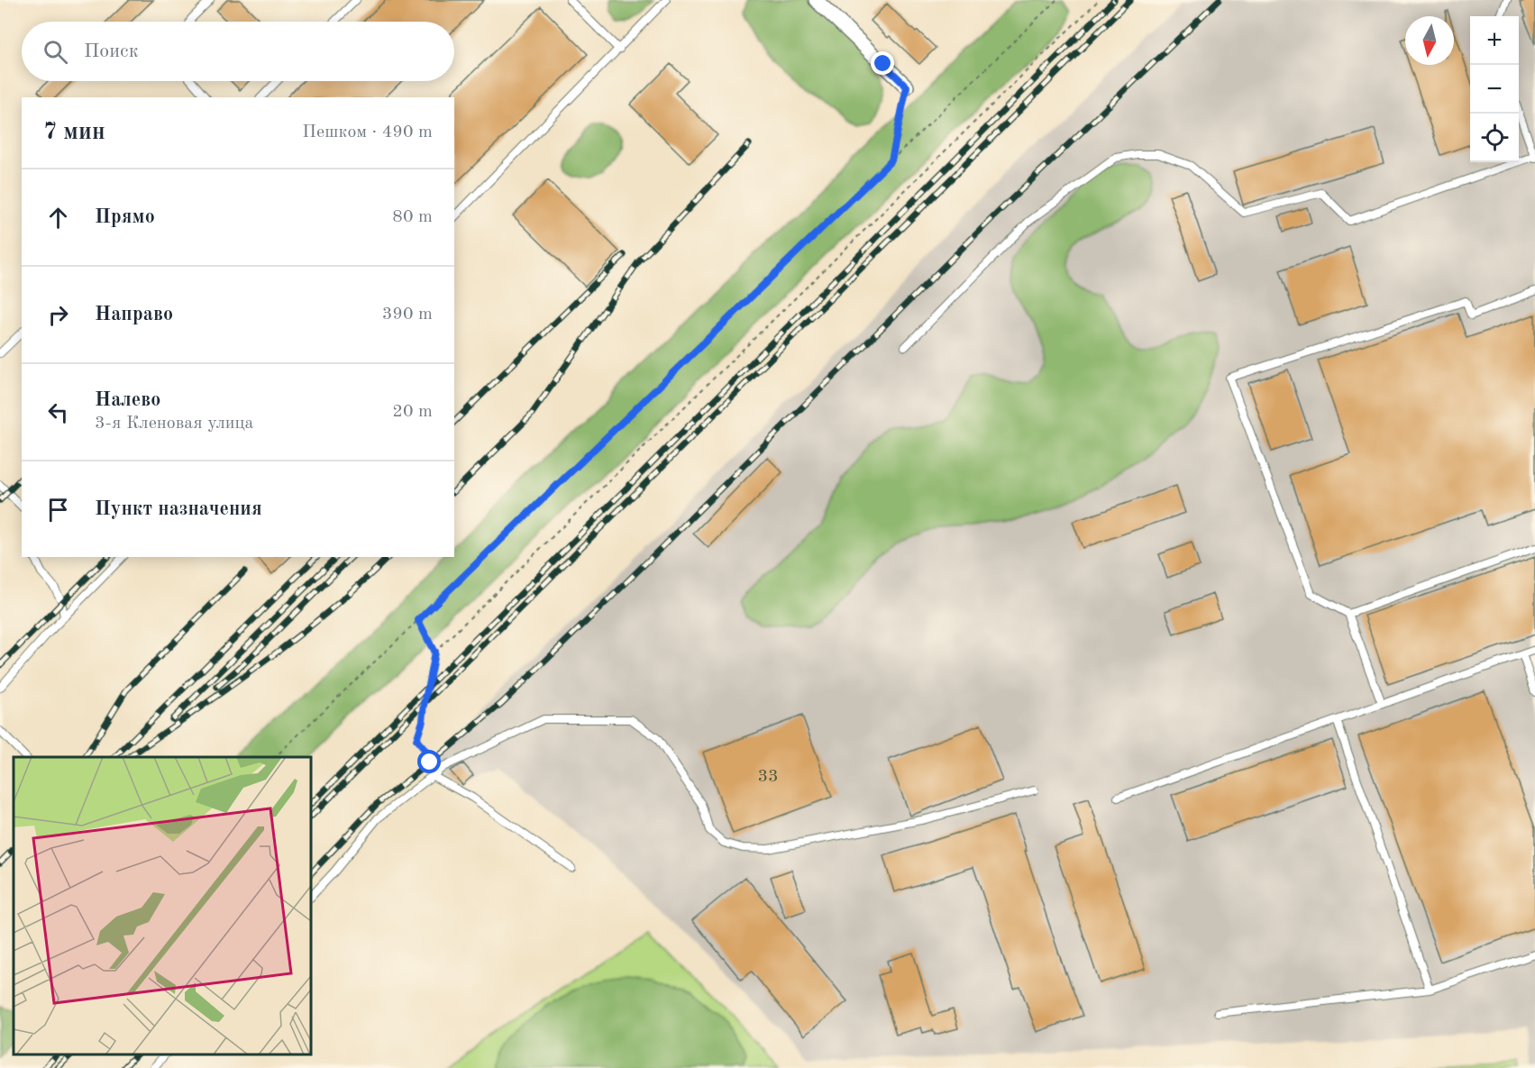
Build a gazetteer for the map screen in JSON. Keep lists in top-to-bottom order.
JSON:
{
  "house_numbers": ["33"],
  "north": "bottom",
  "page": {
    "map_buttons": ["+", "−"],
    "search": "Поиск",
    "heading": ["7 мин", "Пешком · 490 m"],
    "list": [
      ["Прямо", "80 m"],
      ["Направо", "390 m"],
      ["Налево", "3-я Кленовая улица", "20 m"],
      "Пункт назначения"
    ]
  }
}
